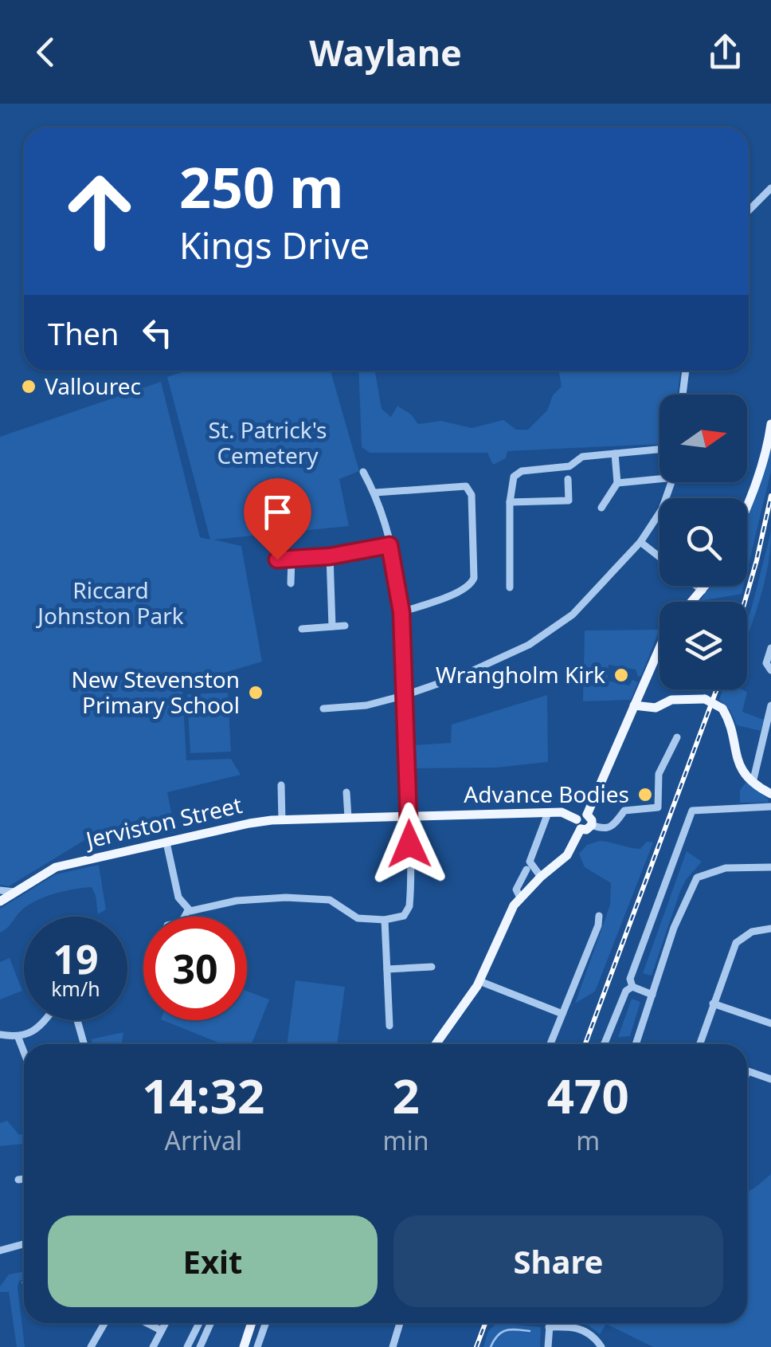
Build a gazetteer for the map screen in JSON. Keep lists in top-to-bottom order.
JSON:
{
  "streets": {
    "main road": ["Jerviston Street"]
  },
  "parks": ["St. Patrick's Cemetery", "Riccard Johnston Park"],
  "places": [
    "Vallourec",
    "Wrangholm Kirk",
    "New Stevenston Primary School",
    "Advance Bodies"
  ],
  "north": "right",
  "page": {
    "header": "Waylane",
    "turn": ["250 m", "Kings Drive"],
    "then": "Then",
    "speed": "19 km/h",
    "limit": "30",
    "eta": [
      "14:32",
      "Arrival",
      "2",
      "min",
      "470",
      "m"
    ],
    "buttons": ["Exit", "Share"]
  }
}
